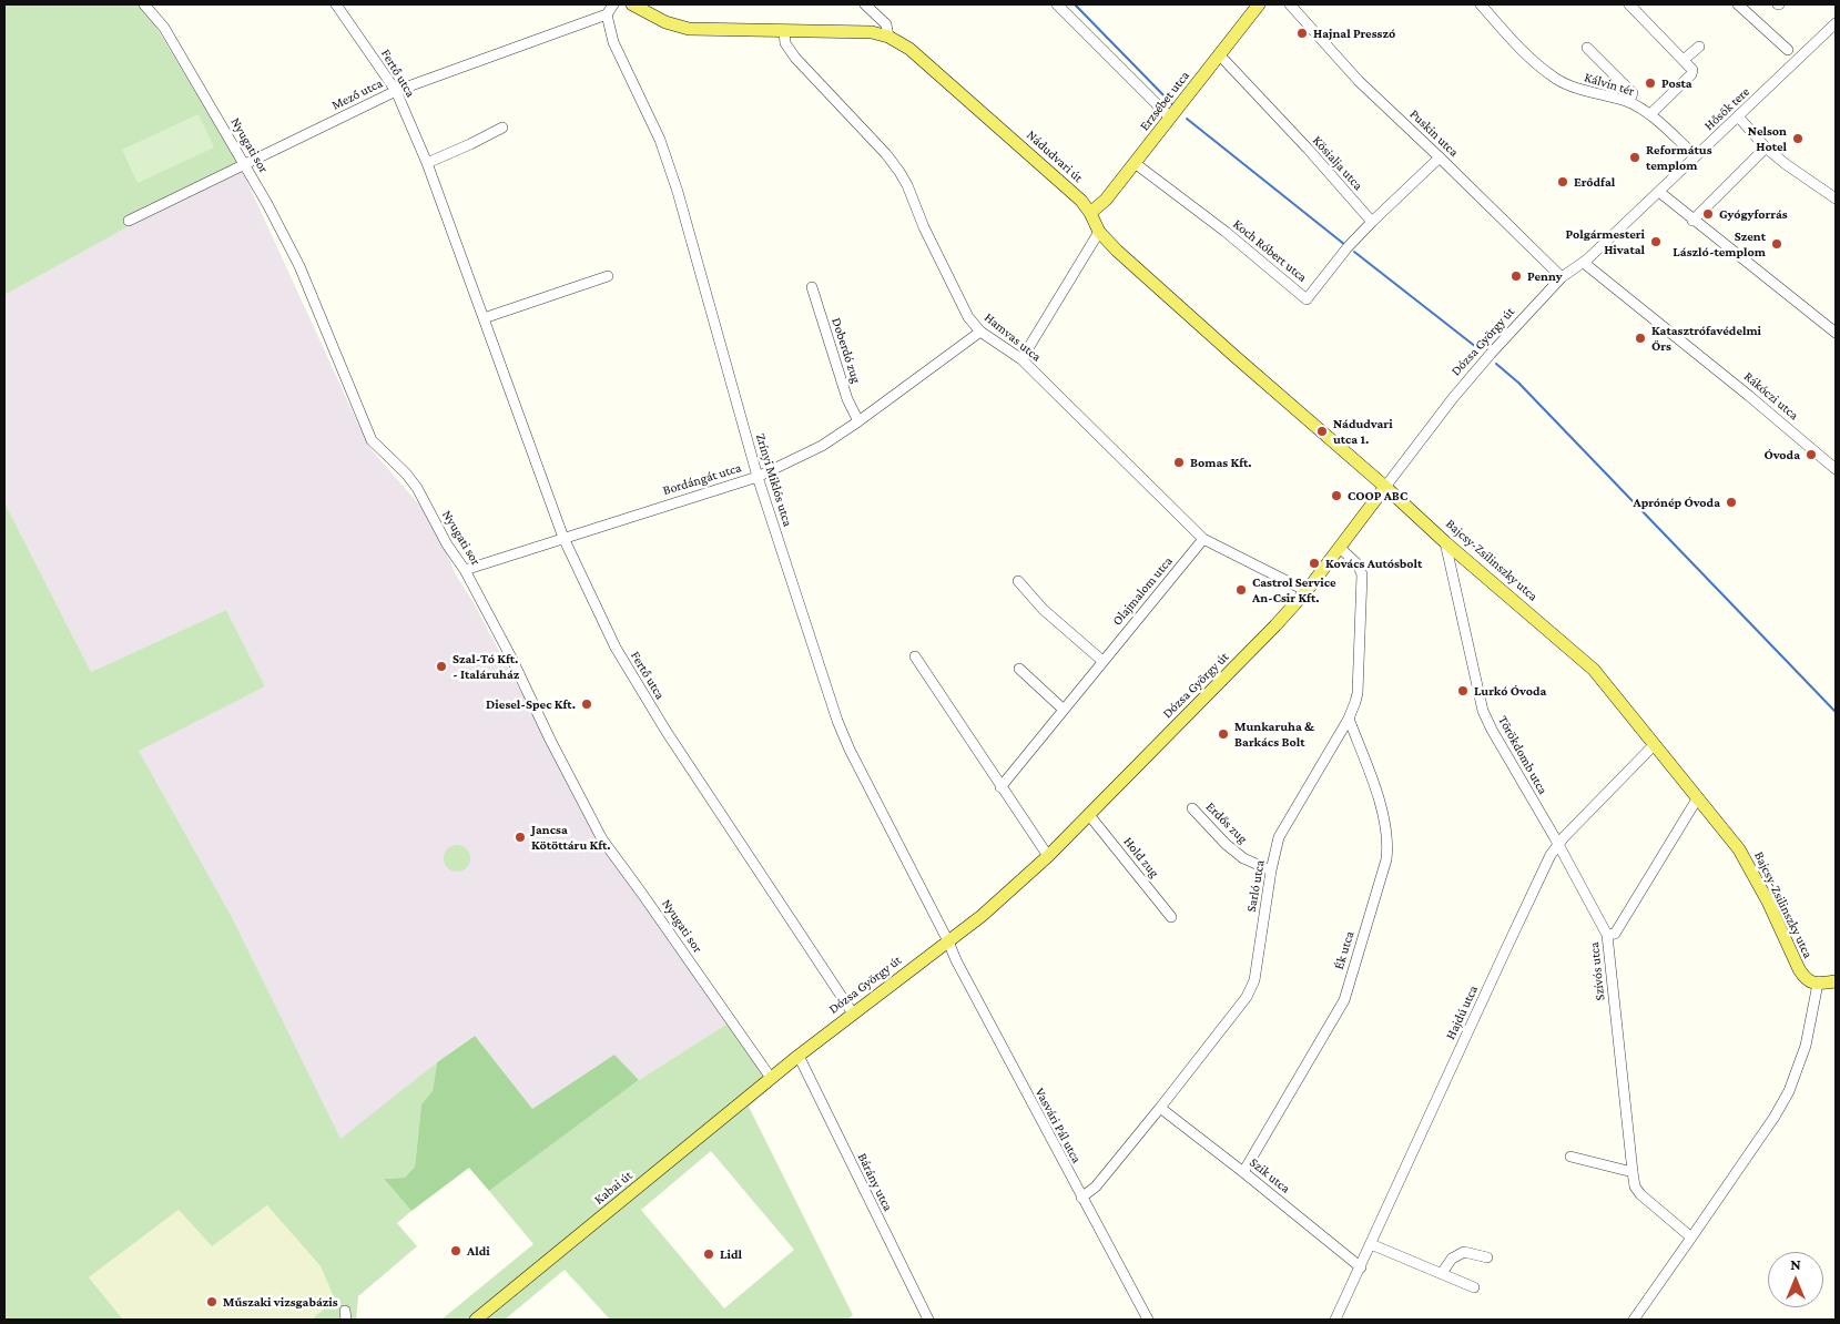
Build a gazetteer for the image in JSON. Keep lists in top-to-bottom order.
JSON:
{
  "streets": {
    "main road": [
      "Erzsébet utca",
      "Nádudvari út",
      "Dózsa György út",
      "Bajcsy-Zsilinszky utca",
      "Kabai út"
    ],
    "street": [
      "Fertő utca",
      "Kálvin tér",
      "Mező utca",
      "Hősök tere",
      "Puskin utca",
      "Nyugati sor",
      "Kösialja utca",
      "Koch Róbert utca",
      "Hamvas utca",
      "Doberdó zug",
      "Rákóczi utca",
      "Bordángát utca",
      "Zrínyi Miklós utca",
      "Olajmalom utca",
      "Törökdomb utca",
      "Erdős zug",
      "Hold zug",
      "Sarló utca",
      "Ék utca",
      "Szívós utca",
      "Hajdú utca",
      "Vasvári Pál utca",
      "Szik utca",
      "Bárány utca"
    ]
  },
  "crossings": [
    ["Fertő utca", "Mező utca"],
    ["Fertő utca", "Dózsa György út"],
    ["Fertő utca", "Bordángát utca"],
    ["Kálvin tér", "Hősök tere"],
    ["Mező utca", "Nyugati sor"],
    ["Mező utca", "Zrínyi Miklós utca"],
    ["Erzsébet utca", "Nádudvari út"],
    ["Erzsébet utca", "Kösialja utca"],
    ["Erzsébet utca", "Koch Róbert utca"],
    ["Hősök tere", "Dózsa György út"],
    ["Hősök tere", "Rákóczi utca"],
    ["Puskin utca", "Dózsa György út"],
    ["Nyugati sor", "Dózsa György út"],
    ["Nyugati sor", "Bordángát utca"],
    ["Nyugati sor", "Kabai út"],
    ["Nádudvari út", "Hamvas utca"],
    ["Nádudvari út", "Dózsa György út"],
    ["Nádudvari út", "Bajcsy-Zsilinszky utca"],
    ["Kösialja utca", "Koch Róbert utca"],
    ["Hamvas utca", "Dózsa György út"],
    ["Hamvas utca", "Bordángát utca"],
    ["Hamvas utca", "Olajmalom utca"],
    ["Dózsa György út", "Rákóczi utca"],
    ["Dózsa György út", "Zrínyi Miklós utca"],
    ["Dózsa György út", "Bajcsy-Zsilinszky utca"],
    ["Dózsa György út", "Hold zug"],
    ["Dózsa György út", "Sarló utca"],
    ["Dózsa György út", "Vasvári Pál utca"],
    ["Dózsa György út", "Bárány utca"],
    ["Dózsa György út", "Kabai út"],
    ["Doberdó zug", "Bordángát utca"],
    ["Bordángát utca", "Zrínyi Miklós utca"],
    ["Zrínyi Miklós utca", "Vasvári Pál utca"],
    ["Bajcsy-Zsilinszky utca", "Törökdomb utca"],
    ["Bajcsy-Zsilinszky utca", "Szívós utca"],
    ["Bajcsy-Zsilinszky utca", "Hajdú utca"],
    ["Törökdomb utca", "Szívós utca"],
    ["Törökdomb utca", "Hajdú utca"],
    ["Erdős zug", "Sarló utca"],
    ["Sarló utca", "Ék utca"],
    ["Sarló utca", "Vasvári Pál utca"],
    ["Sarló utca", "Szik utca"],
    ["Ék utca", "Szik utca"],
    ["Hajdú utca", "Szik utca"]
  ],
  "places": [
    "Hajnal Presszó",
    "Posta",
    "Nelson Hotel",
    "Református templom",
    "Erődfal",
    "Gyógyforrás",
    "Polgármesteri Hivatal",
    "Szent László-templom",
    "Penny",
    "Katasztrófavédelmi Őrs",
    "Nádudvari utca 1.",
    "Óvoda",
    "Bomas Kft.",
    "COOP ABC",
    "Aprónép Óvoda",
    "Kovács Autósbolt",
    "Castrol Service An-Csir Kft.",
    "Szal-Tó Kft. - Italáruház",
    "Lurkó Óvoda",
    "Diesel-Spec Kft.",
    "Munkaruha & Barkács Bolt",
    "Jancsa Kötöttáru Kft.",
    "Aldi",
    "Lidl",
    "Műszaki vizsgabázis"
  ],
  "north": "top"
}
